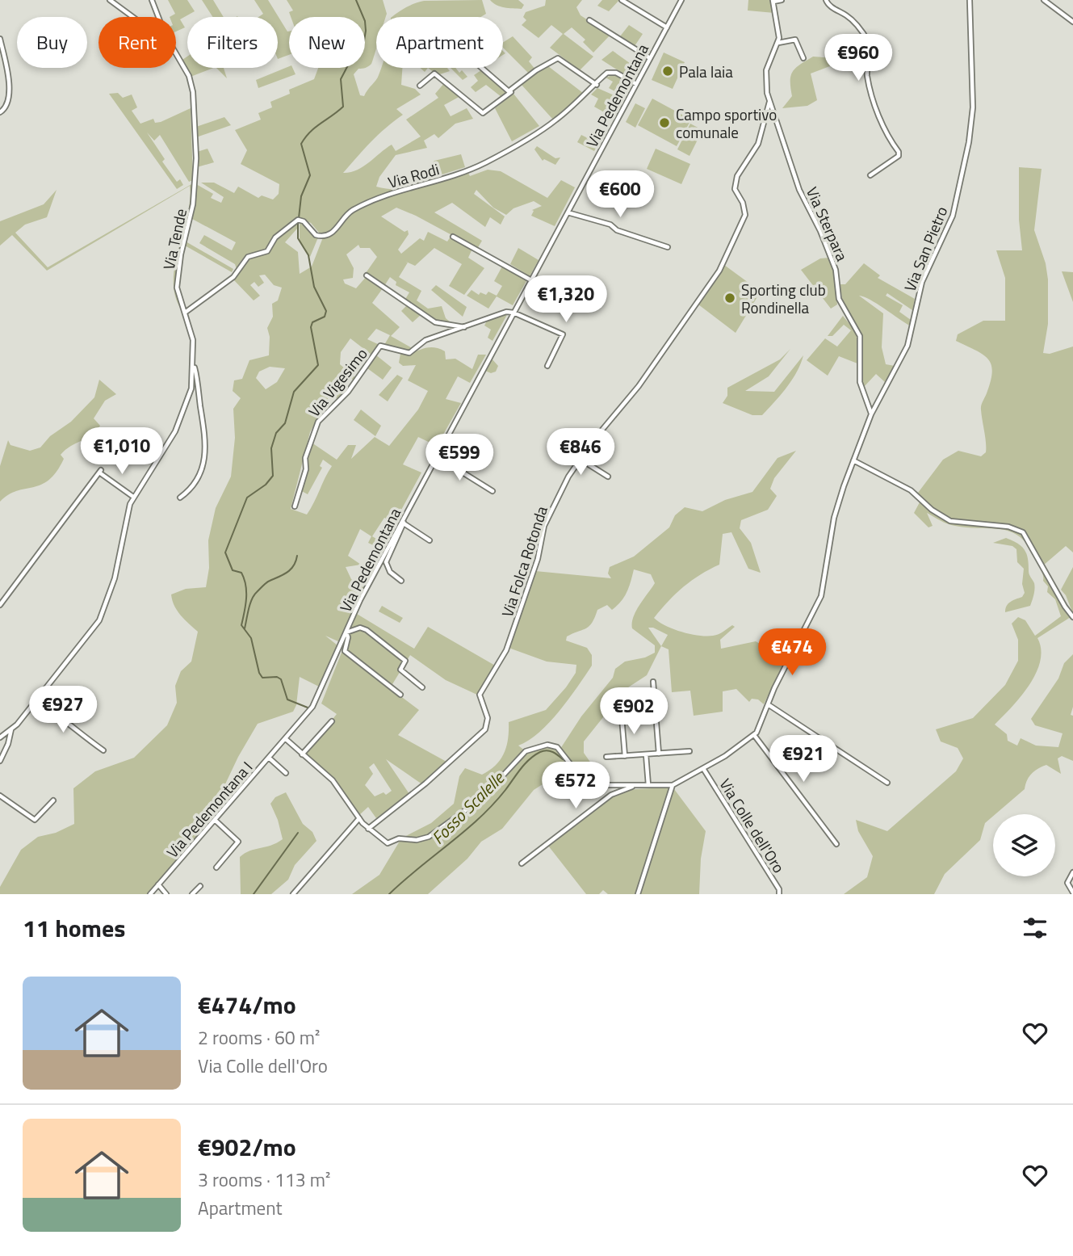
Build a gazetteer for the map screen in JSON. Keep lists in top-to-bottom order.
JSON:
{
  "streets": {
    "street": [
      "Via Pedemontana",
      "Via Rodi",
      "Via Sterpara",
      "Via Tende",
      "Via San Pietro",
      "Via Vigesimo",
      "Via Folca Rotonda",
      "Via Pedemontana I",
      "Via Colle dell'Oro"
    ]
  },
  "crossings": [
    ["Via Pedemontana", "Via Rodi"],
    ["Via Pedemontana", "Via Vigesimo"],
    ["Via Pedemontana", "Via Pedemontana I"],
    ["Via Rodi", "Via Tende"],
    ["Via Sterpara", "Via San Pietro"],
    ["Via Sterpara", "Via Folca Rotonda"],
    ["Via Folca Rotonda", "Via Colle dell'Oro"]
  ],
  "water": ["Fosso Scalelle"],
  "places": ["Pala Iaia", "Campo sportivo comunale", "Sporting club Rondinella"],
  "page": {
    "chip": [
      "Buy",
      "Rent",
      "Filters",
      "New",
      "Apartment"
    ],
    "price": [
      "€960",
      "€600",
      "€1,320",
      "€1,010",
      "€846",
      "€599",
      "€474",
      "€927",
      "€902",
      "€921",
      "€572"
    ],
    "heading": "11 homes",
    "list": [
      {
        "name": "€474/mo",
        "note": "2 rooms · 60 m² · Via Colle dell'Oro"
      },
      {
        "name": "€902/mo",
        "note": "3 rooms · 113 m² · Apartment"
      }
    ]
  }
}
